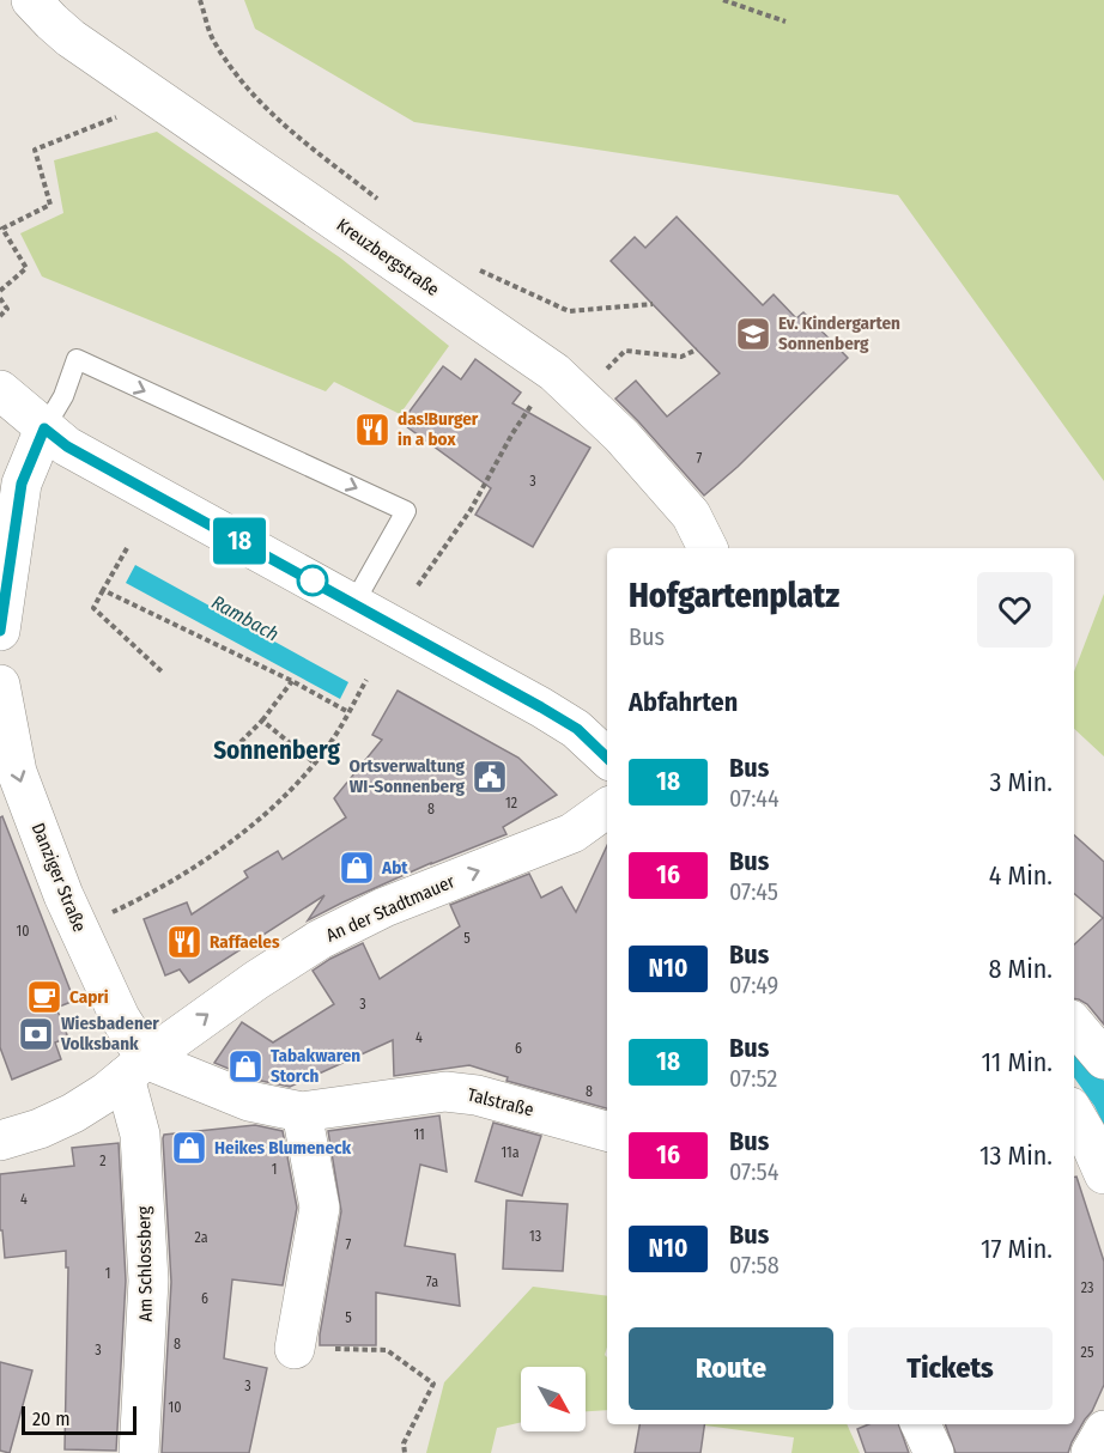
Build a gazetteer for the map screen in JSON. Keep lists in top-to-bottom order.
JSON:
{
  "streets": {
    "street": [
      "Kreuzbergstraße",
      "Danziger Straße",
      "An der Stadtmauer",
      "Talstraße",
      "Am Schlossberg"
    ]
  },
  "crossings": [
    ["Danziger Straße", "An der Stadtmauer"],
    ["Danziger Straße", "Talstraße"],
    ["Danziger Straße", "Am Schlossberg"],
    ["An der Stadtmauer", "Talstraße"],
    ["An der Stadtmauer", "Am Schlossberg"],
    ["Talstraße", "Am Schlossberg"]
  ],
  "one_way": ["Danziger Straße", "An der Stadtmauer"],
  "districts": ["Sonnenberg"],
  "water": ["Rambach"],
  "places": {
    "school or university": ["Ev. Kindergarten Sonnenberg"],
    "restaurant": ["das!Burger in a box", "Raffaeles"],
    "public building": ["Ortsverwaltung WI-Sonnenberg"],
    "shop": ["Abt", "Tabakwaren Storch", "Heikes Blumeneck"],
    "cafe": ["Capri"],
    "bank": ["Wiesbadener Volksbank"]
  },
  "lines": ["bus line 18"],
  "house_numbers": [
    "7",
    "3",
    "12",
    "8",
    "10",
    "5",
    "3",
    "4",
    "6",
    "8",
    "11",
    "11a",
    "2",
    "1",
    "4",
    "13",
    "2a",
    "7",
    "1",
    "7a",
    "23",
    "6",
    "5",
    "8",
    "3",
    "25",
    "3",
    "10"
  ],
  "scale_bar": "20 m",
  "north": "bottom right",
  "page": {
    "on_map": "18",
    "heading": [
      ["Hofgartenplatz", "Bus"],
      "Abfahrten"
    ],
    "list": [
      {
        "mark": "18",
        "name": "Bus",
        "note": "07:44",
        "value": "3 Min."
      },
      {
        "mark": "16",
        "name": "Bus",
        "note": "07:45",
        "value": "4 Min."
      },
      {
        "mark": "N10",
        "name": "Bus",
        "note": "07:49",
        "value": "8 Min."
      },
      {
        "mark": "18",
        "name": "Bus",
        "note": "07:52",
        "value": "11 Min."
      },
      {
        "mark": "16",
        "name": "Bus",
        "note": "07:54",
        "value": "13 Min."
      },
      {
        "mark": "N10",
        "name": "Bus",
        "note": "07:58",
        "value": "17 Min."
      }
    ],
    "buttons": ["Route", "Tickets"],
    "scale": "20 m"
  }
}
